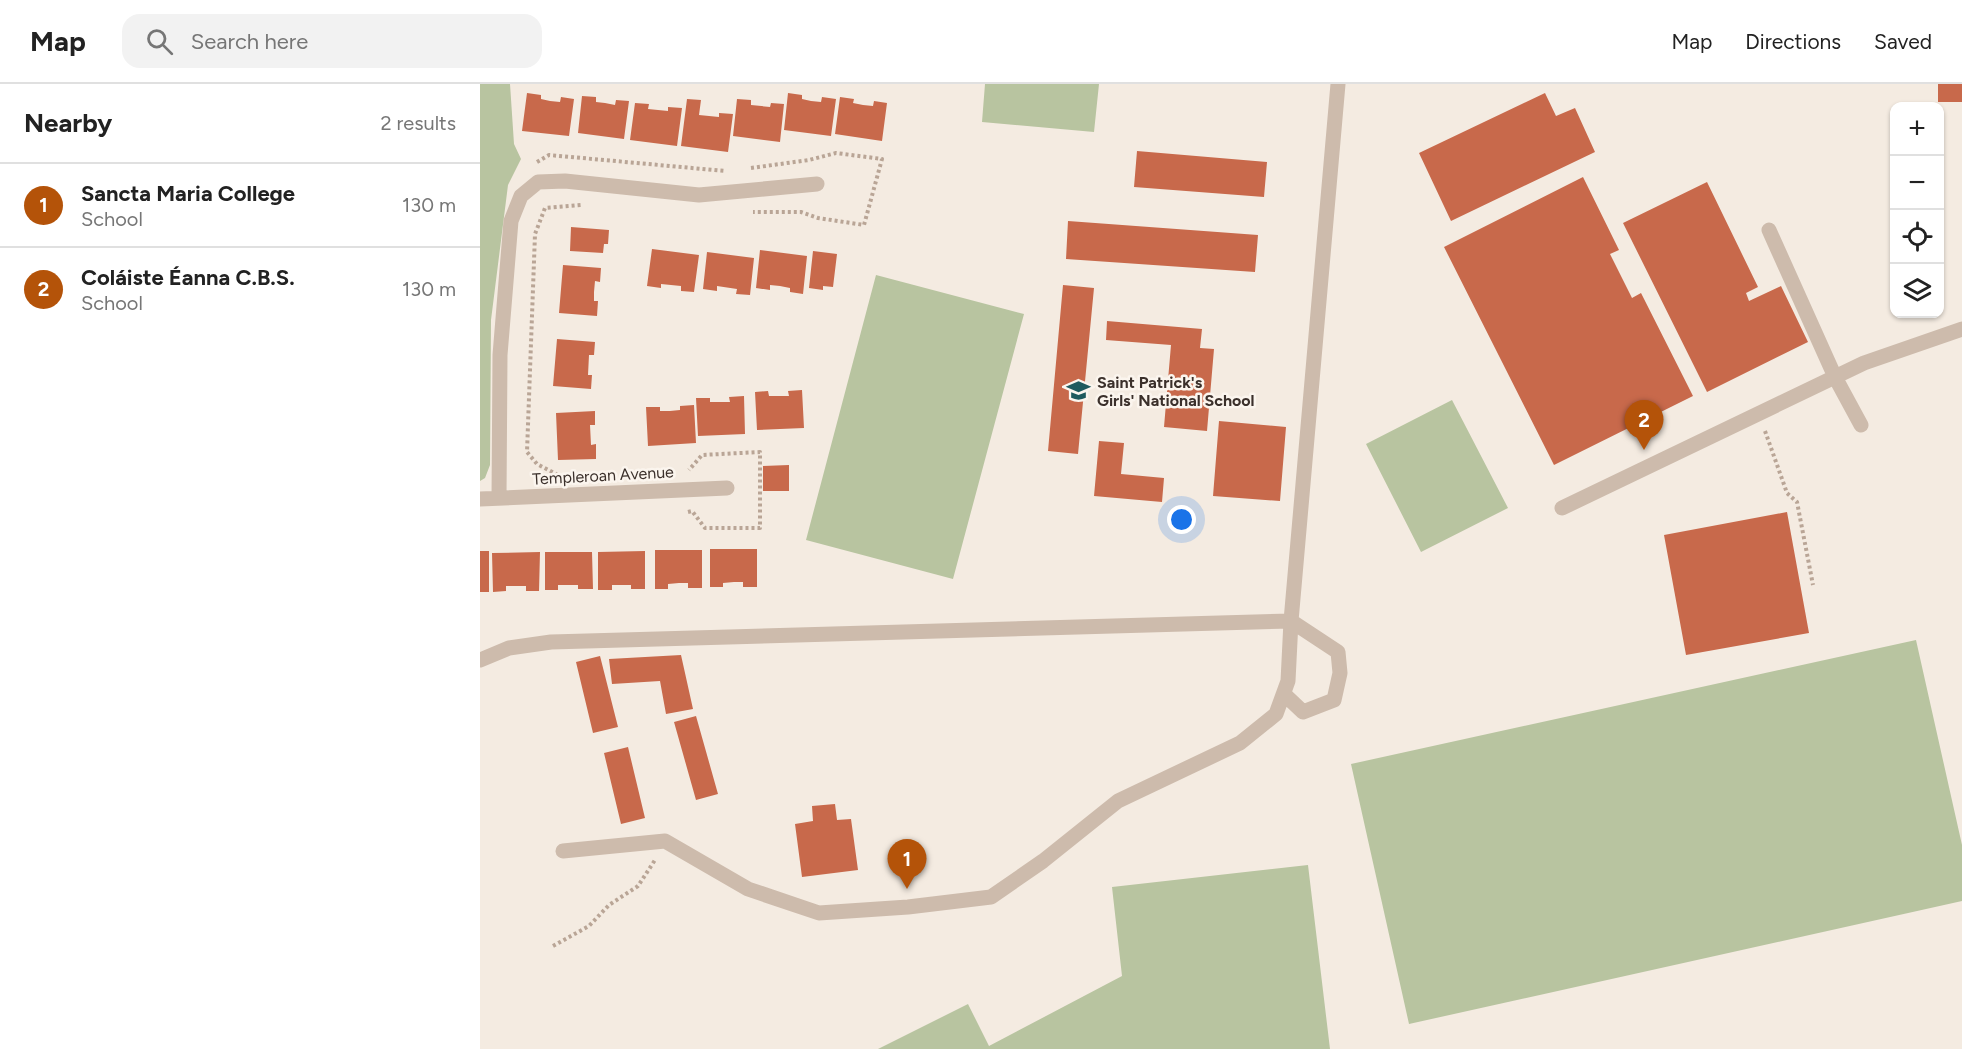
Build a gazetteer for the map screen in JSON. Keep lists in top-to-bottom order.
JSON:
{
  "streets": {
    "street": ["Templeroan Avenue"]
  },
  "places": {
    "school or university": ["Saint Patrick's Girls' National School"]
  },
  "page": {
    "header": "Map",
    "search": "Search here",
    "nav": ["Map", "Directions", "Saved"],
    "heading": ["Nearby", "2 results"],
    "map_buttons": ["+", "−"],
    "list": [
      {
        "mark": "1",
        "name": "Sancta Maria College",
        "note": "School",
        "value": "130 m"
      },
      {
        "mark": "2",
        "name": "Coláiste Éanna C.B.S.",
        "note": "School",
        "value": "130 m"
      }
    ],
    "pins": ["2", "1"]
  }
}
